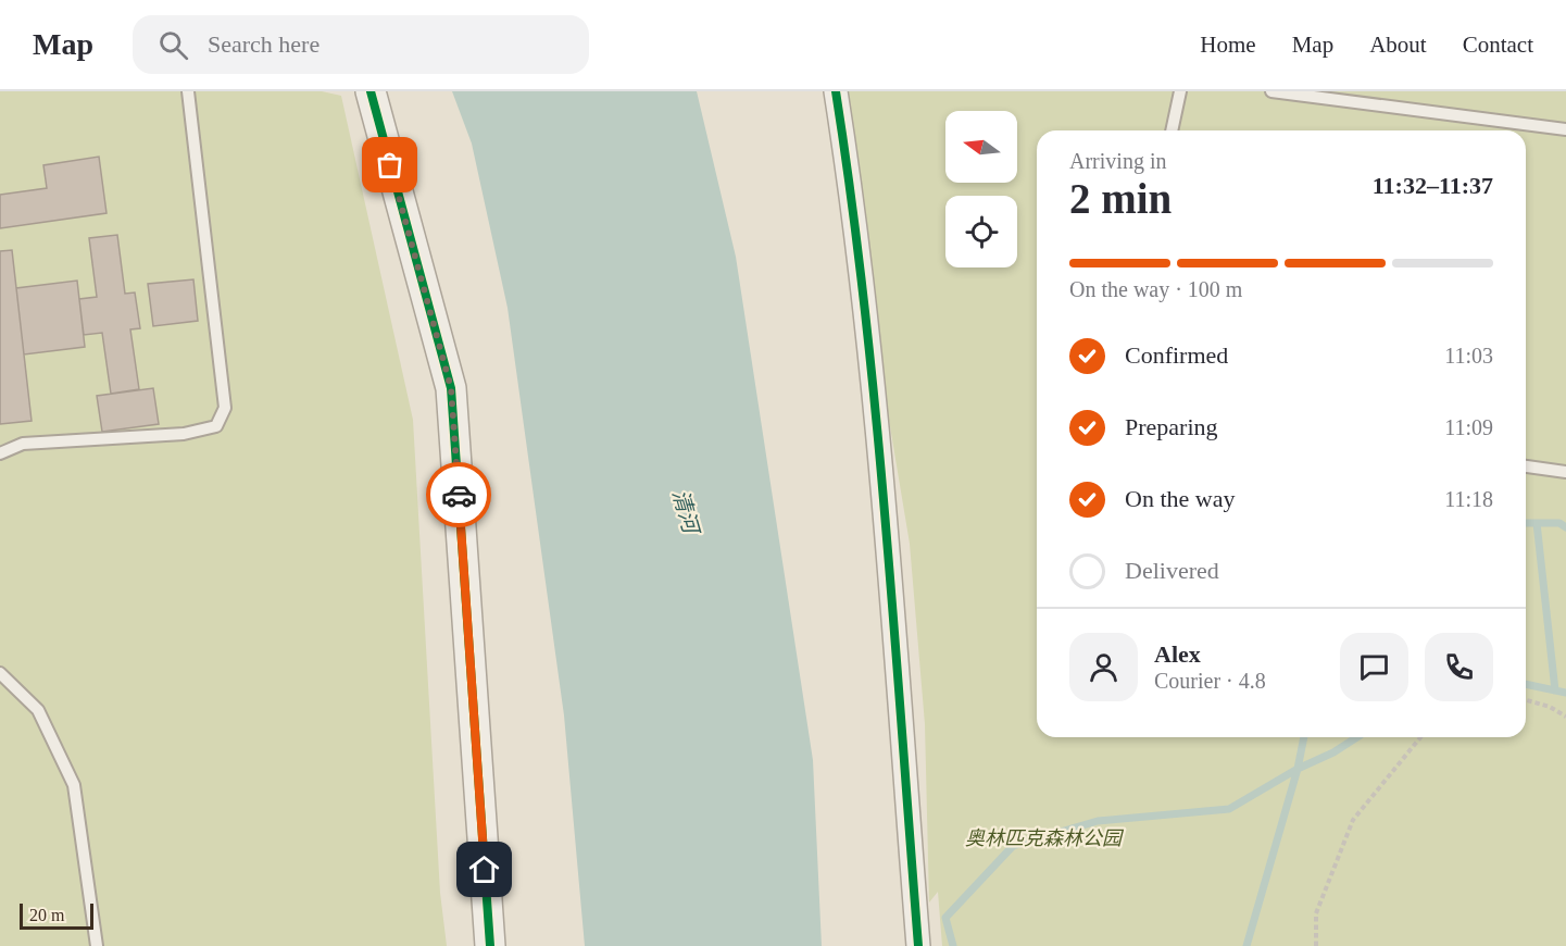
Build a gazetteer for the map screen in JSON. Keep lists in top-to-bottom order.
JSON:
{
  "water": ["清河"],
  "parks": ["奥林匹克森林公园"],
  "scale_bar": "20 m",
  "north": "left",
  "page": {
    "header": "Map",
    "search": "Search here",
    "nav": [
      "Home",
      "Map",
      "About",
      "Contact"
    ],
    "heading": ["2 min", "Arriving in", "11:32–11:37"],
    "panel": ["Alex", "Courier · 4.8"],
    "bar": "On the way · 100 m",
    "list": [
      ["Confirmed", "11:03"],
      ["Preparing", "11:09"],
      ["On the way", "11:18"],
      "Delivered"
    ],
    "scale": "20 m"
  }
}
